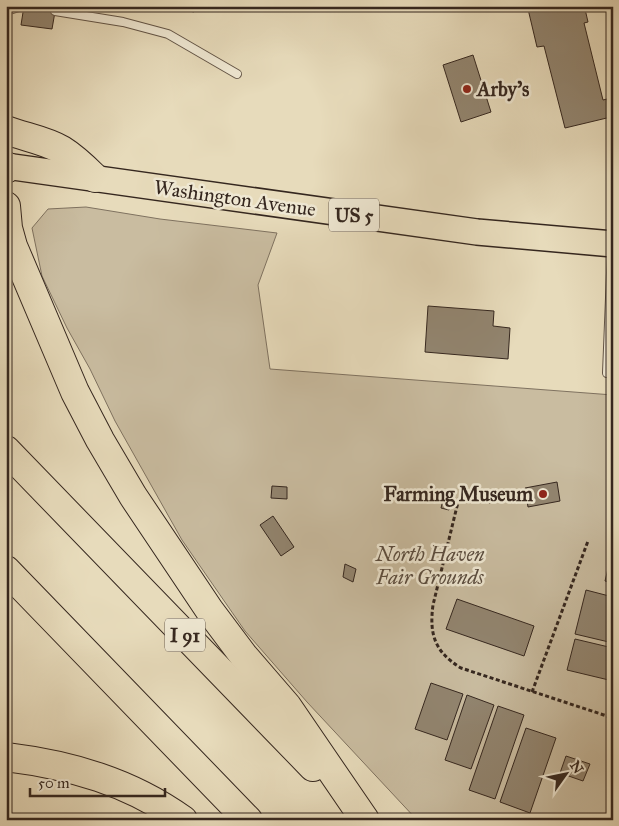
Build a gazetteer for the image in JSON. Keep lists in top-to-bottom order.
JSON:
{
  "streets": {
    "highway": ["I 91"],
    "main road": ["Washington Avenue", "US 5"]
  },
  "parks": ["North Haven Fair Grounds"],
  "places": ["Arby's", "Farming Museum"],
  "scale_bar": "50 m",
  "north": "top right"
}
